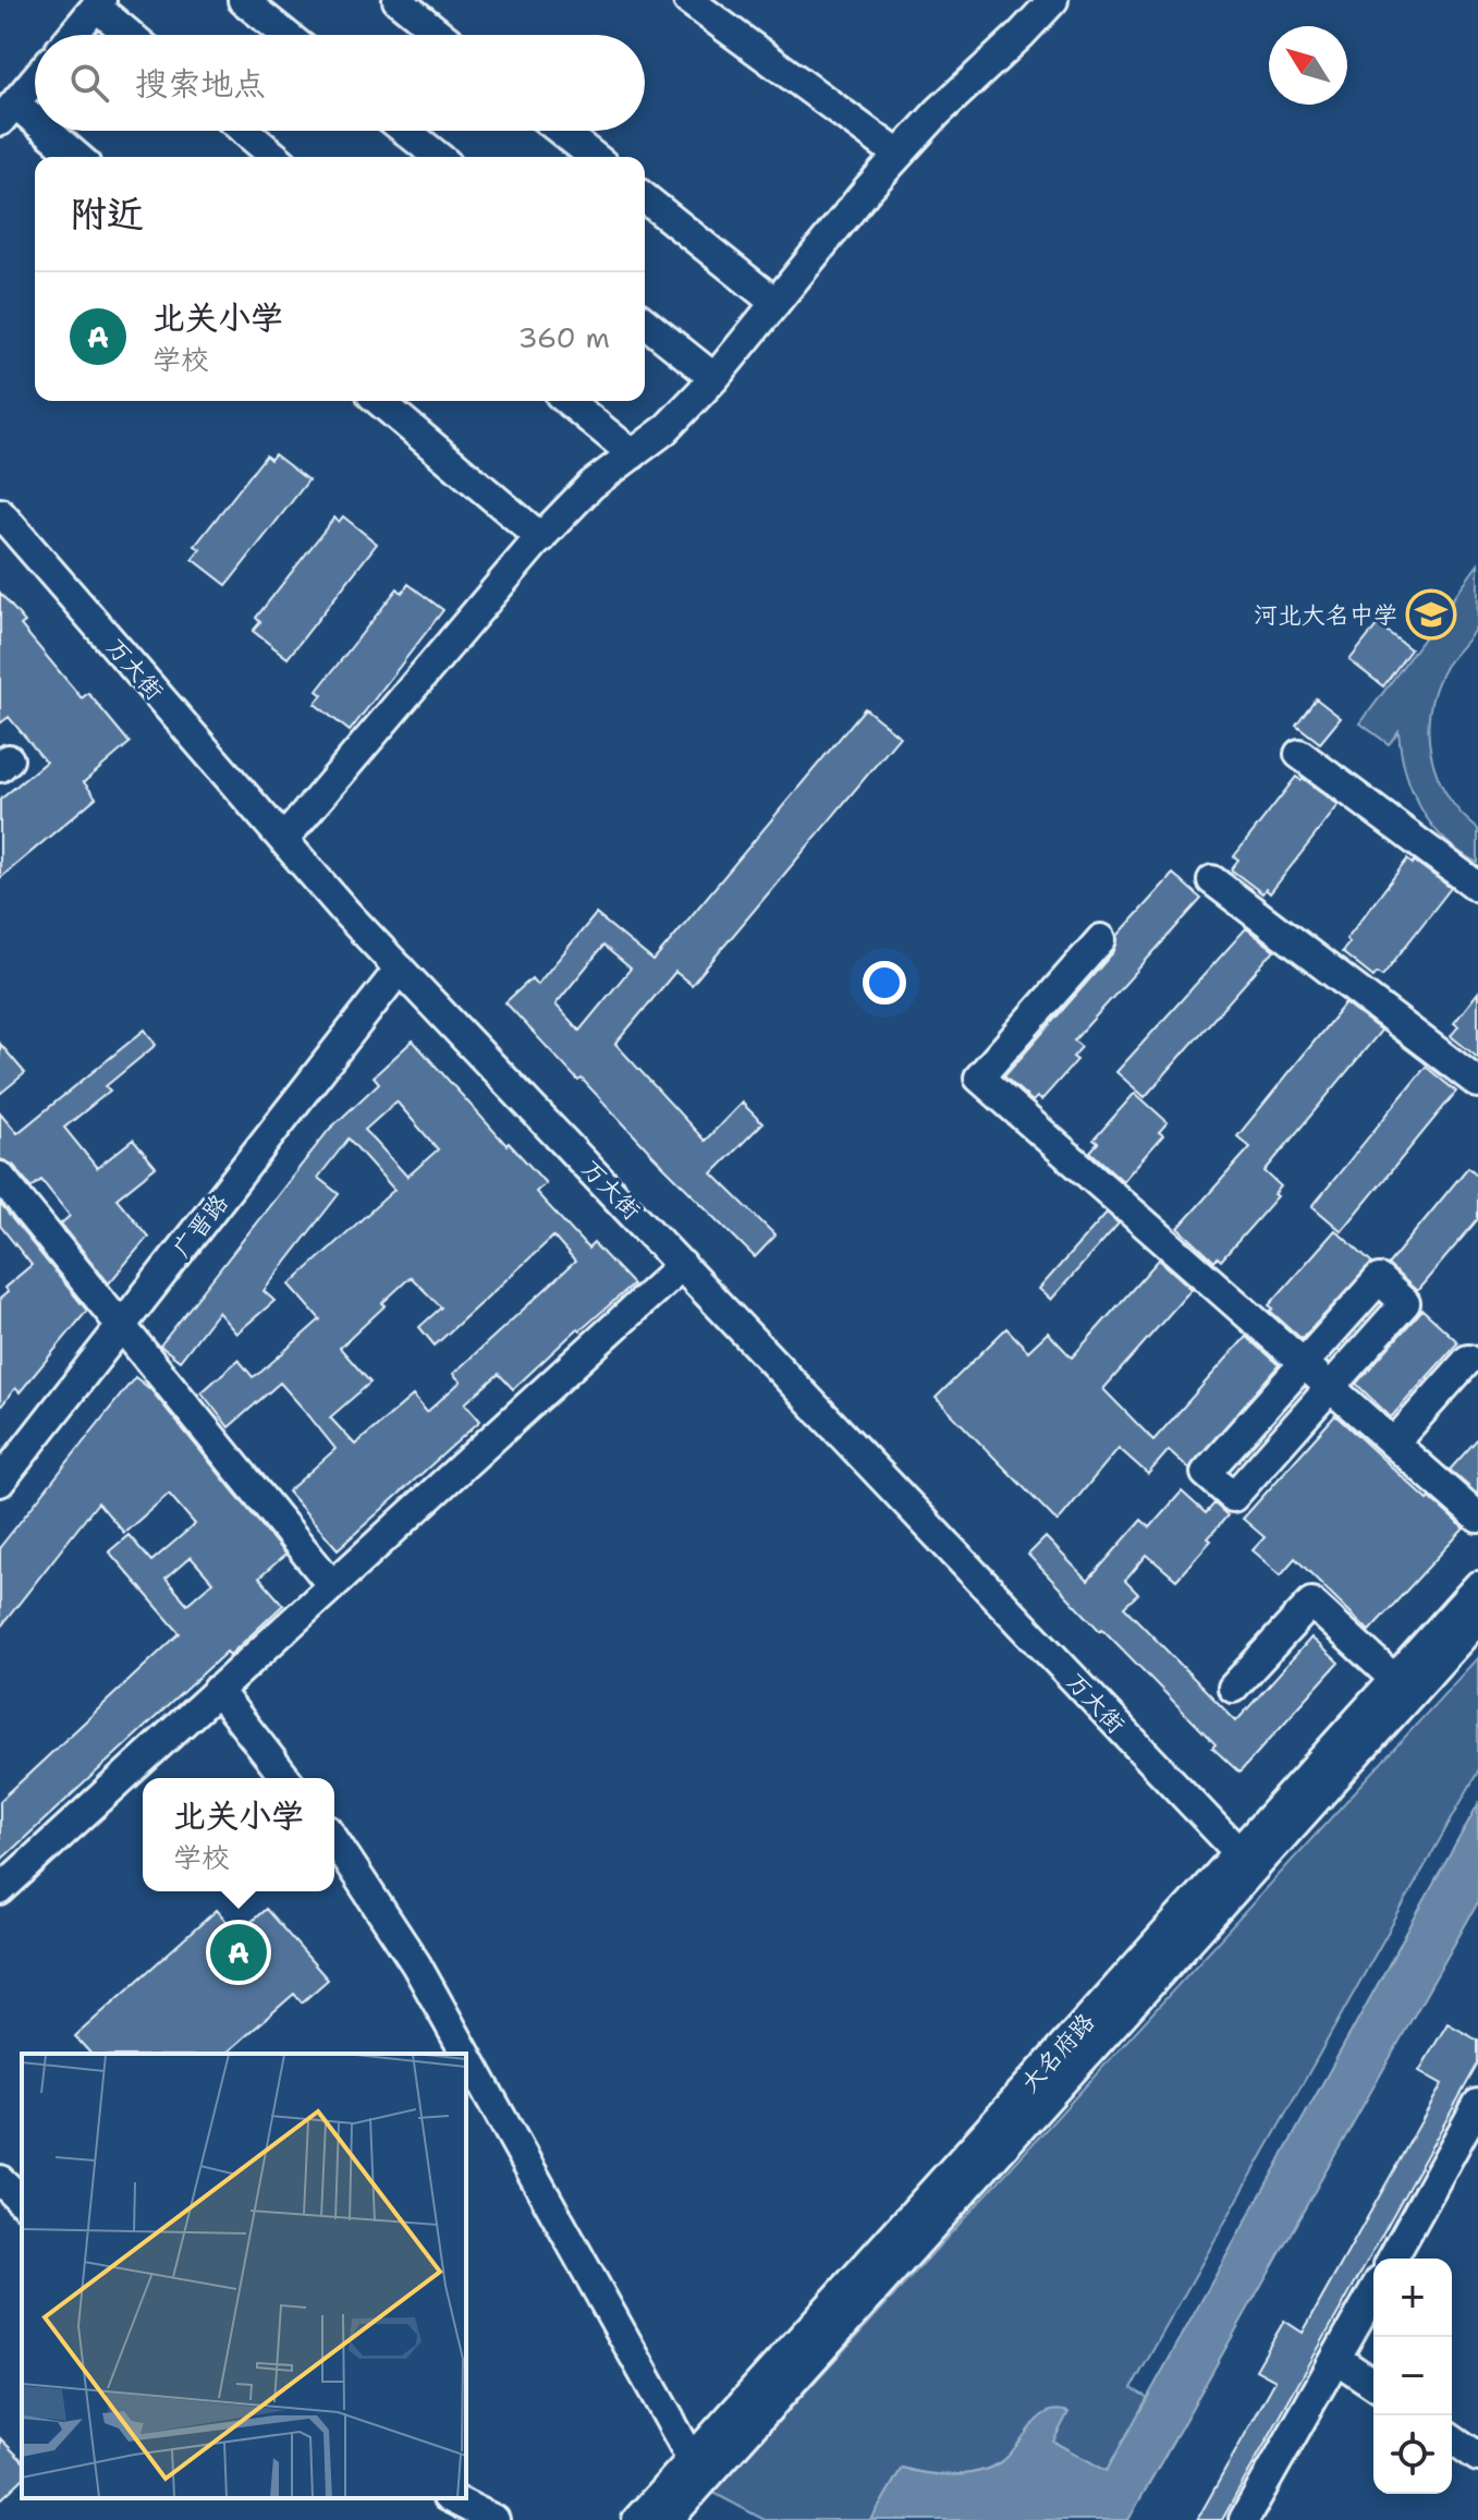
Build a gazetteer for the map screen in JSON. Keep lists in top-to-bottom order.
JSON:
{
  "streets": {
    "street": ["万大街", "广晋路", "大名府路"]
  },
  "crossings": [
    ["万大街", "广晋路"],
    ["万大街", "大名府路"]
  ],
  "places": {
    "school or university": ["河北大名中学"]
  },
  "north": "top left",
  "page": {
    "search": "搜索地点",
    "heading": "附近",
    "list": [
      {
        "mark": "A",
        "name": "北关小学",
        "note": "学校",
        "value": "360 m"
      }
    ],
    "popup": ["北关小学", "学校"],
    "pins": "A",
    "map_buttons": ["+", "−"]
  }
}
